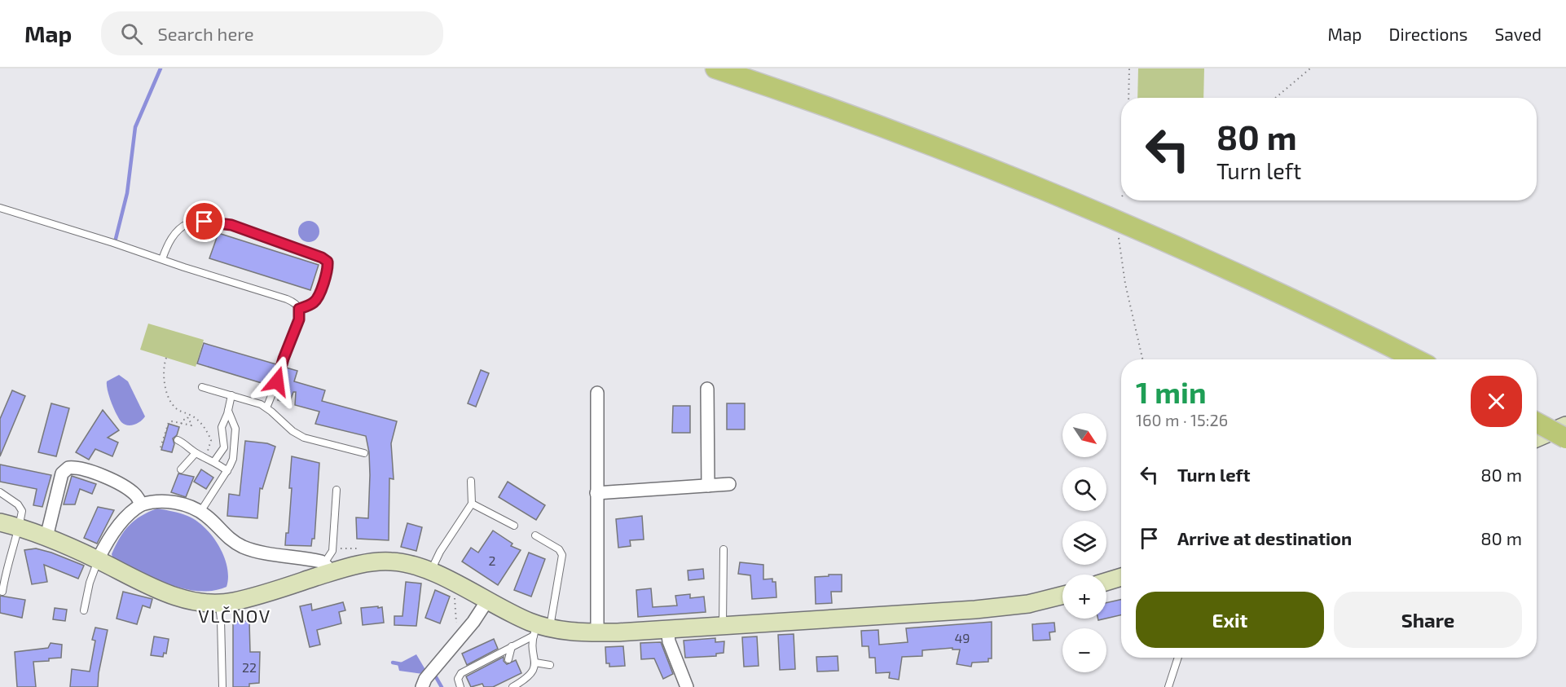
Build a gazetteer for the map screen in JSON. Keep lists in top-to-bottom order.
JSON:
{
  "districts": ["VLČNOV"],
  "house_numbers": ["2", "49", "22"],
  "north": "bottom right",
  "page": {
    "header": "Map",
    "search": "Search here",
    "nav": ["Map", "Directions", "Saved"],
    "turn": ["80 m", "Turn left"],
    "heading": ["1 min", "160 m · 15:26"],
    "map_buttons": ["+", "−"],
    "list": [
      {
        "name": "Turn left",
        "value": "80 m"
      },
      {
        "name": "Arrive at destination",
        "value": "80 m"
      }
    ],
    "buttons": ["Exit", "Share"]
  }
}
